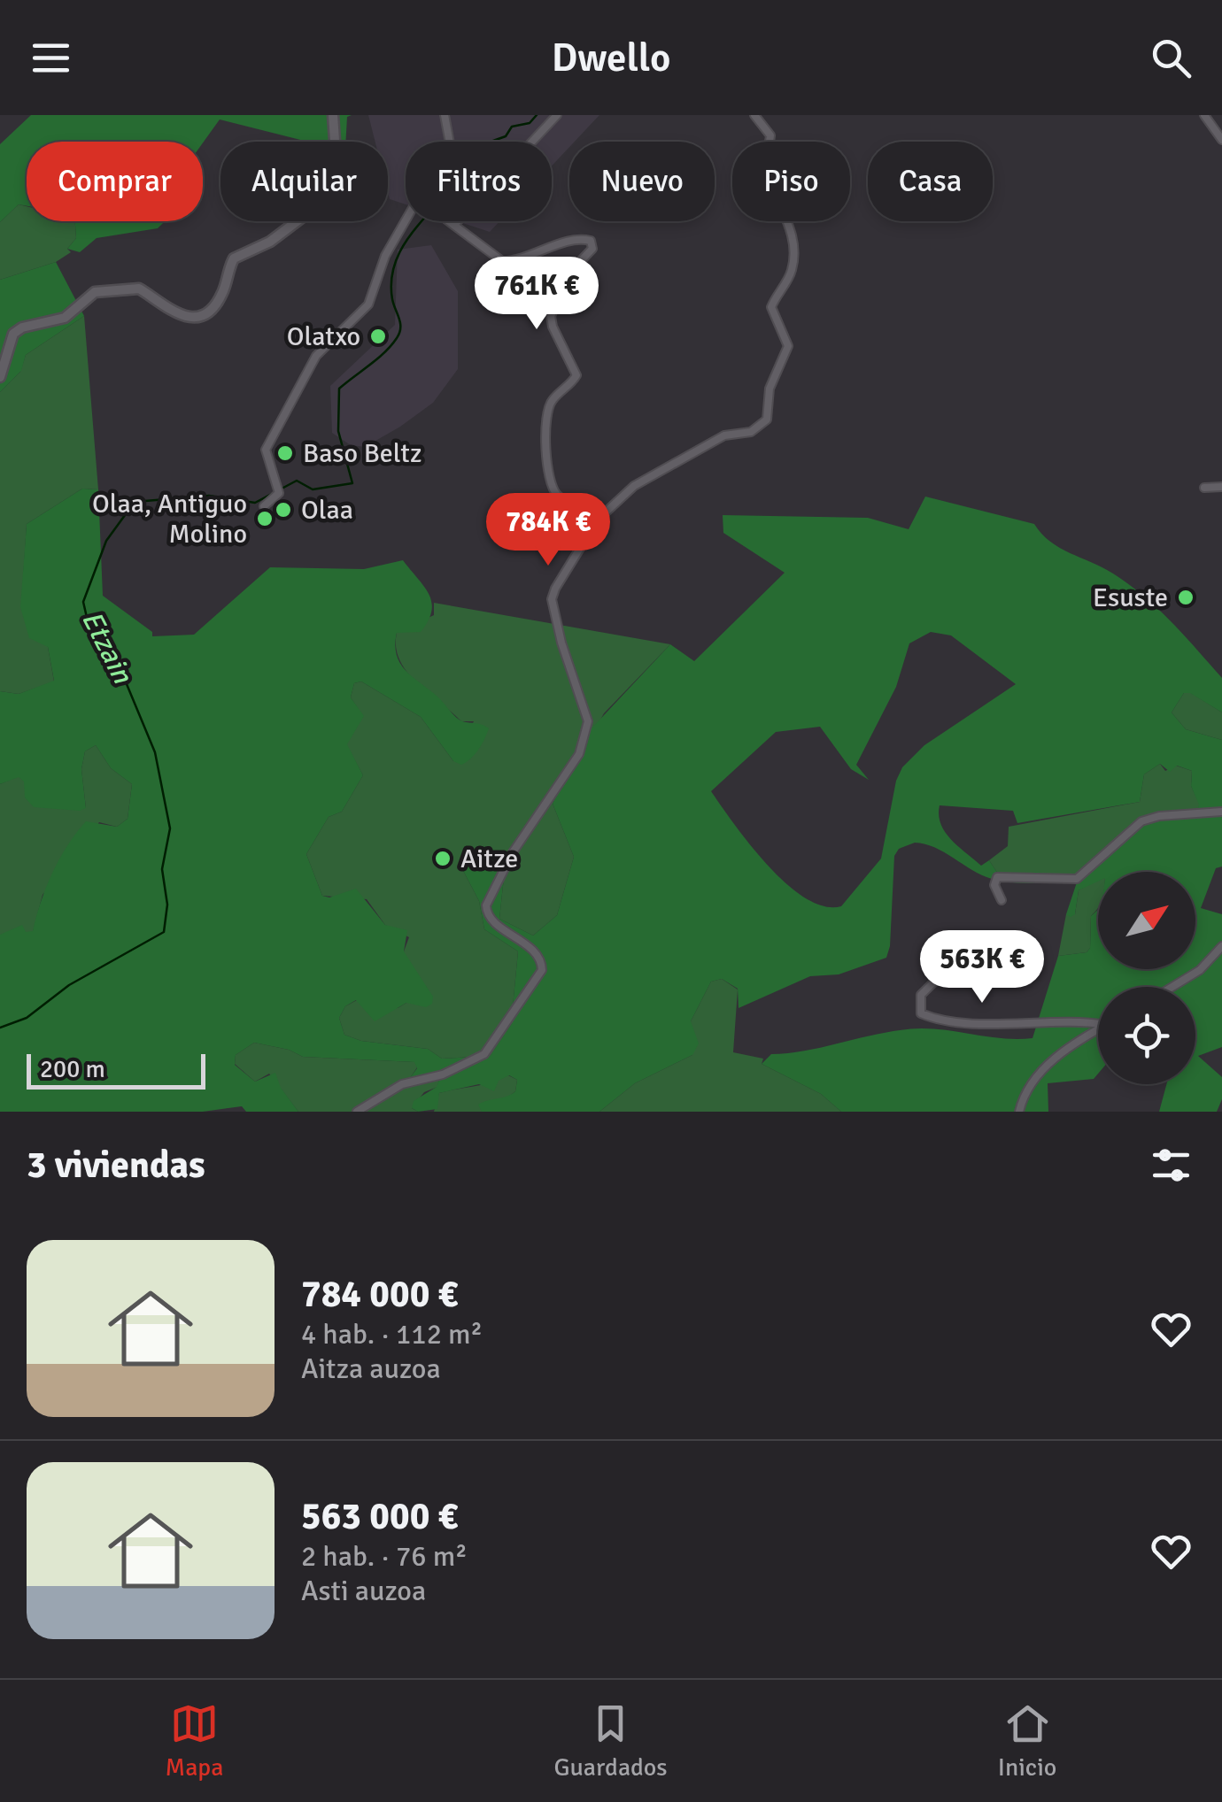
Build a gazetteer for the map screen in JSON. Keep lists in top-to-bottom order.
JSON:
{
  "water": ["Etzain"],
  "places": [
    "Olatxo",
    "Baso Beltz",
    "Olaa",
    "Olaa, Antiguo Molino",
    "Esuste",
    "Aitze"
  ],
  "scale_bar": "200 m",
  "north": "top right",
  "page": {
    "header": "Dwello",
    "chip": [
      "Comprar",
      "Alquilar",
      "Filtros",
      "Nuevo",
      "Piso",
      "Casa"
    ],
    "price": ["761K €", "784K €", "563K €"],
    "scale": "200 m",
    "heading": "3 viviendas",
    "list": [
      {
        "name": "784 000 €",
        "note": "4 hab. · 112 m² · Aitza auzoa"
      },
      {
        "name": "563 000 €",
        "note": "2 hab. · 76 m² · Asti auzoa"
      }
    ],
    "tabs": ["Mapa", "Guardados", "Inicio"]
  }
}
